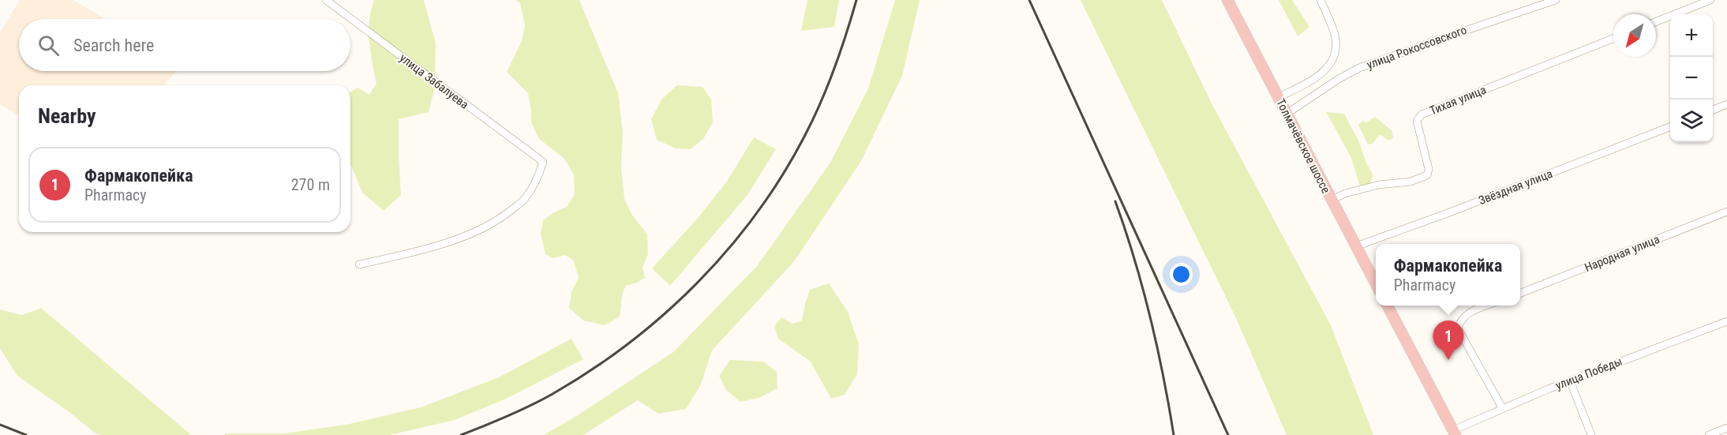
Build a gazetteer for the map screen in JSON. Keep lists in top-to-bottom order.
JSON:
{
  "streets": {
    "main road": ["Толмачёвское шоссе"],
    "street": [
      "улица Рокоссовского",
      "улица Забалуева",
      "Тихая улица",
      "Звёздная улица",
      "Народная улица",
      "улица Победы"
    ]
  },
  "crossings": [
    ["улица Рокоссовского", "Толмачёвское шоссе"],
    ["Тихая улица", "Толмачёвское шоссе"],
    ["Толмачёвское шоссе", "Звёздная улица"]
  ],
  "north": "bottom left",
  "page": {
    "map_buttons": ["+", "−"],
    "search": "Search here",
    "heading": "Nearby",
    "list": [
      {
        "mark": "1",
        "name": "Фармакопейка",
        "note": "Pharmacy",
        "value": "270 m"
      }
    ],
    "popup": ["Фармакопейка", "Pharmacy"],
    "pins": "1"
  }
}
